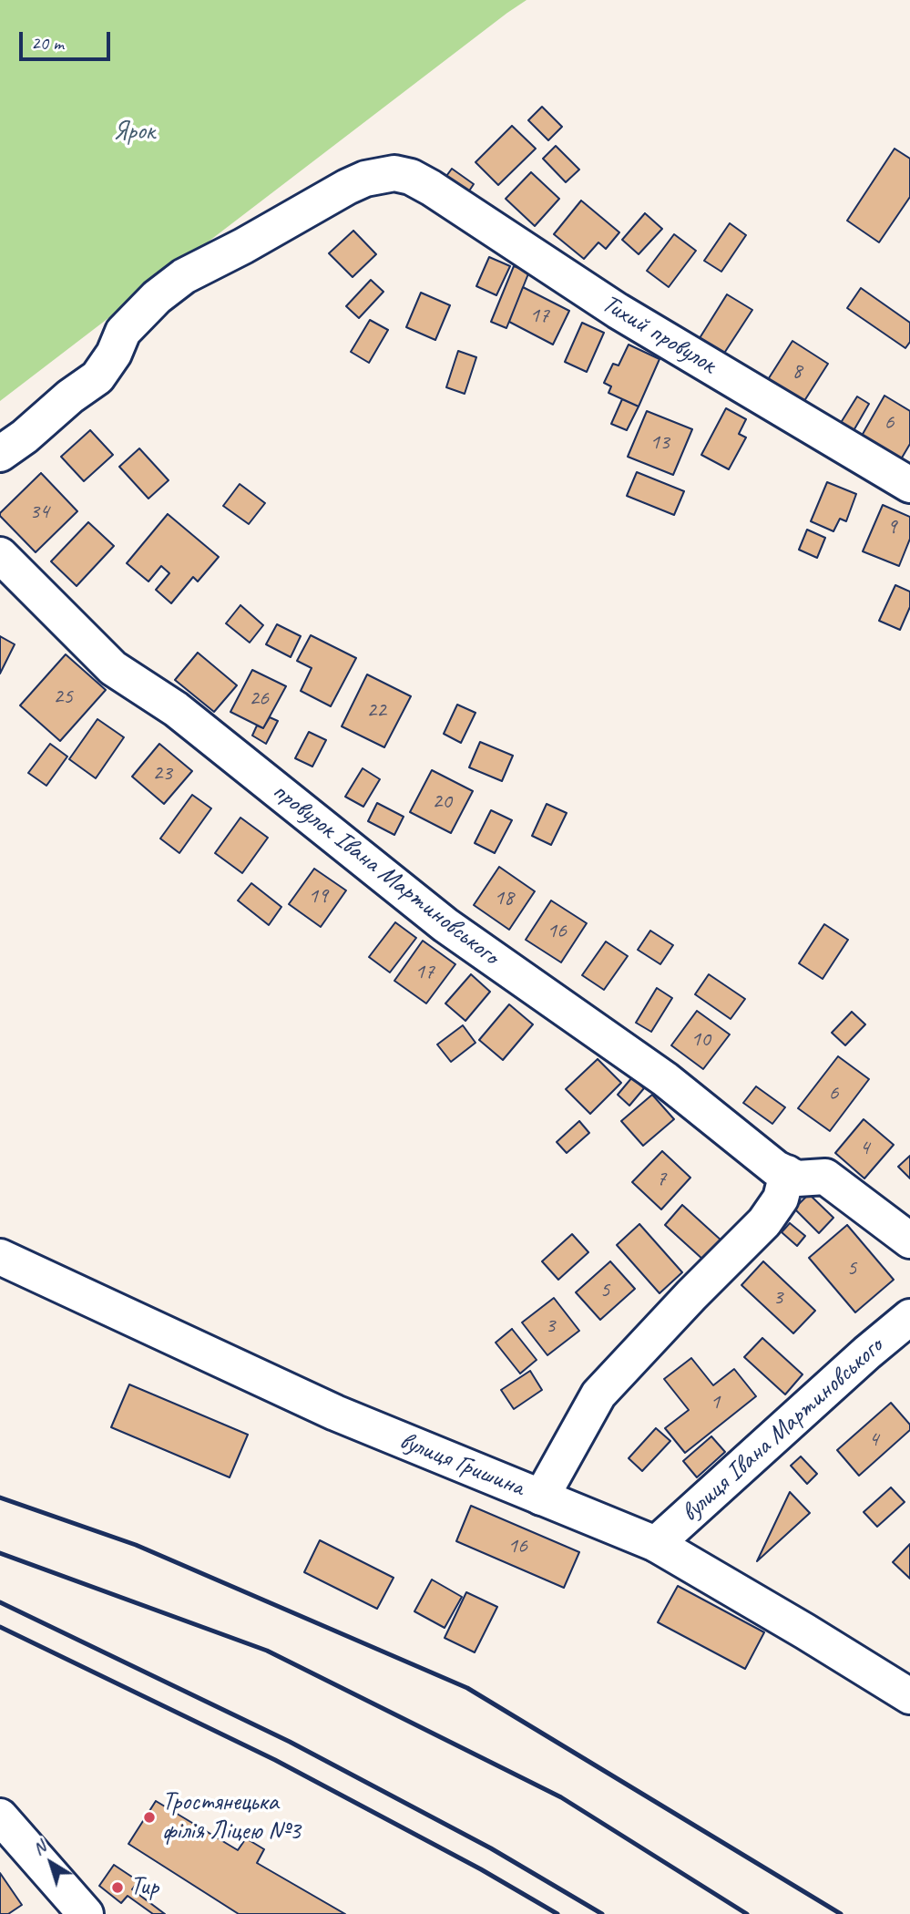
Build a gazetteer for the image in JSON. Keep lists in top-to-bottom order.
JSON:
{
  "streets": {
    "street": [
      "Тихий провулок",
      "провулок Івана Мартиновського",
      "вулиця Івана Мартиновського",
      "вулиця Гришина"
    ]
  },
  "crossings": [
    ["вулиця Івана Мартиновського", "вулиця Гришина"]
  ],
  "parks": ["Ярок"],
  "places": ["Тростянецька філія Ліцею №3", "Тир"],
  "house_numbers": [
    "17",
    "8",
    "6",
    "13",
    "34",
    "9",
    "25",
    "26",
    "22",
    "23",
    "20",
    "19",
    "18",
    "16",
    "17",
    "10",
    "6",
    "4",
    "7",
    "5",
    "5",
    "3",
    "3",
    "1",
    "4",
    "16"
  ],
  "scale_bar": "20 m",
  "north": "top left"
}
